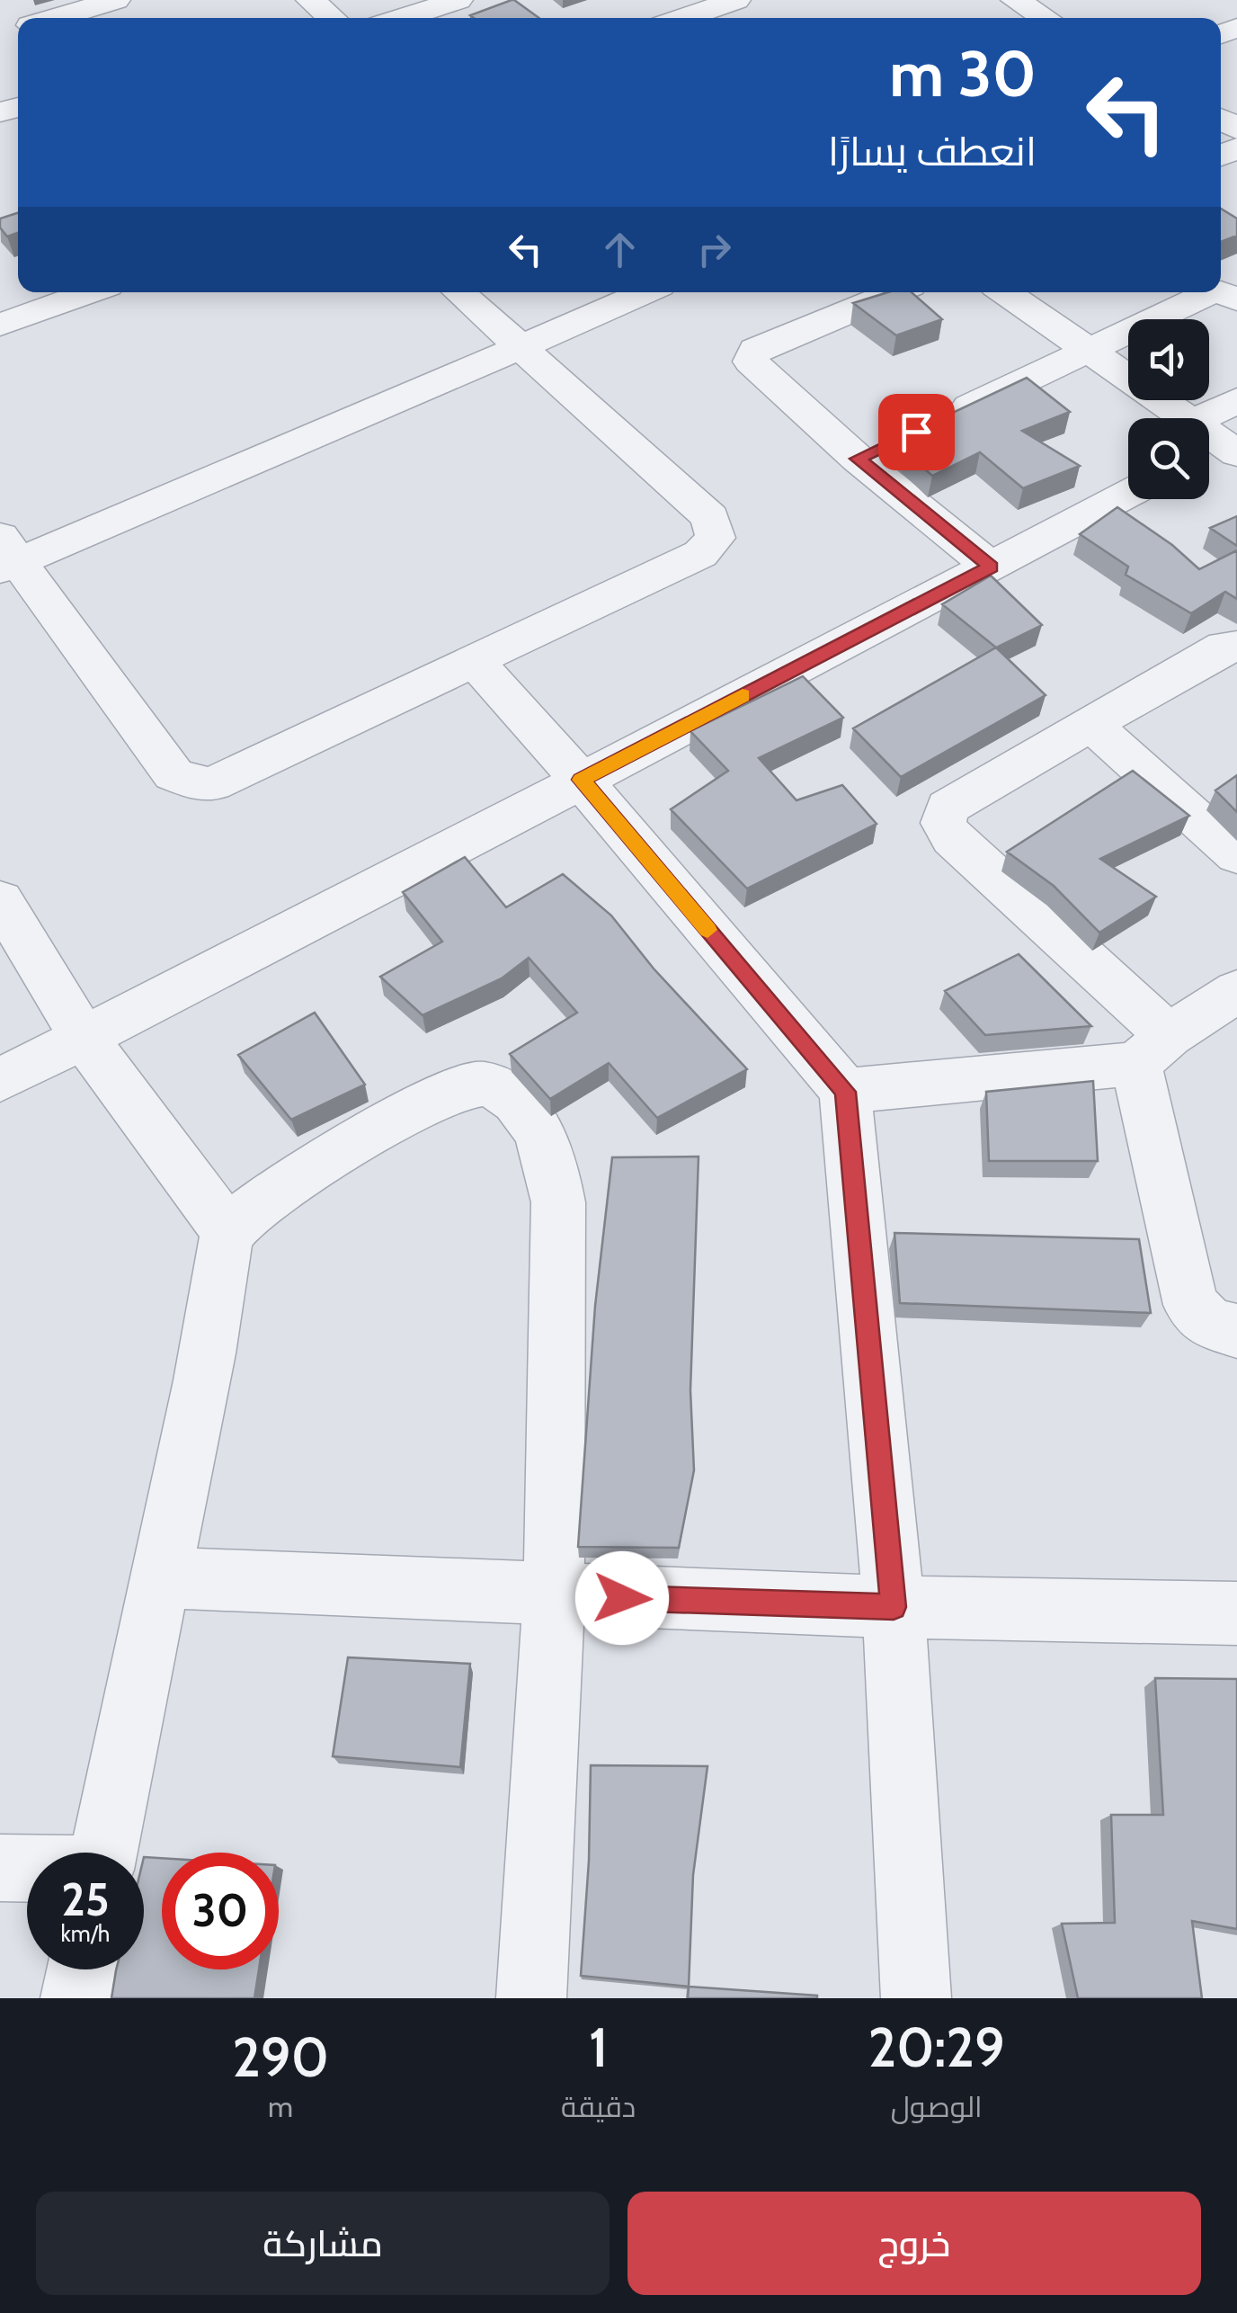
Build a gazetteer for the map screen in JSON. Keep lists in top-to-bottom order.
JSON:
{
  "page": {
    "turn": ["30 m", "انعطف يسارًا"],
    "speed": "25 km/h",
    "limit": "30",
    "eta": [
      "20:29",
      "الوصول",
      "1",
      "دقيقة",
      "290",
      "m"
    ],
    "buttons": ["خروج", "مشاركة"]
  }
}
